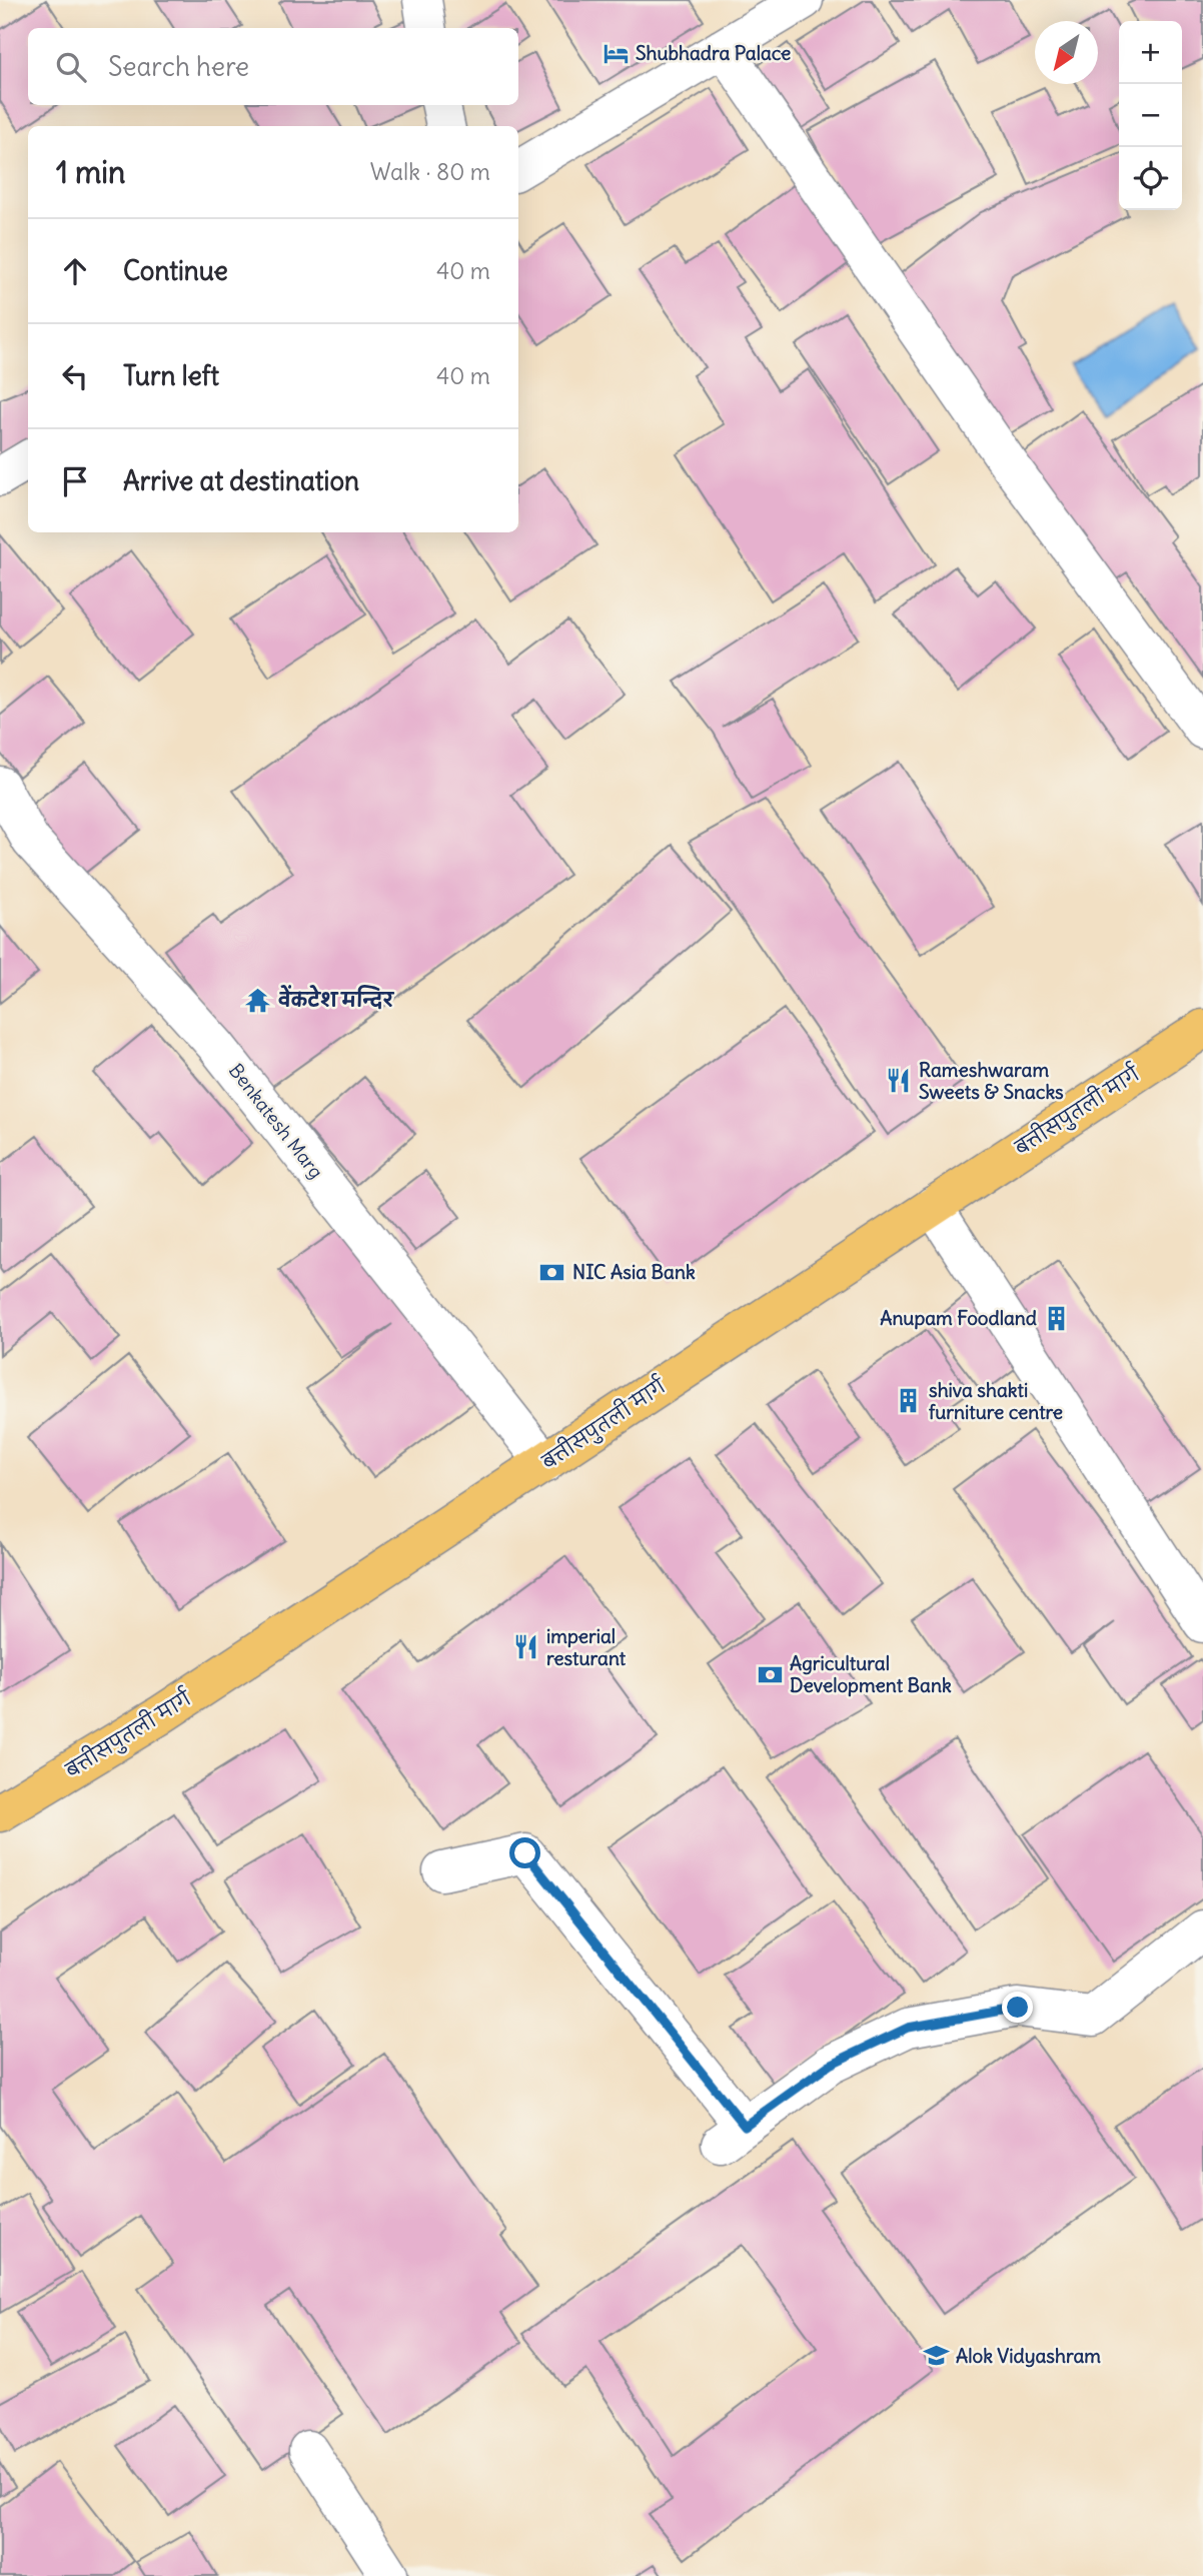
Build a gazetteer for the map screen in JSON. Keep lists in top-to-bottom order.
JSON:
{
  "streets": {
    "main road": ["बत्तीसपुतली मार्ग"],
    "street": ["Benkatesh Marg"]
  },
  "crossings": [
    ["बत्तीसपुतली मार्ग", "Benkatesh Marg"]
  ],
  "places": {
    "hotel": ["Shubhadra Palace"],
    "temple": ["वेंकटेश मन्दिर"],
    "restaurant": ["Rameshwaram Sweets & Snacks", "imperial resturant"],
    "bank": ["NIC Asia Bank", "Agricultural Development Bank"],
    "building": ["Anupam Foodland", "shiva shakti furniture centre"],
    "school or university": ["Alok Vidyashram"]
  },
  "north": "bottom left",
  "page": {
    "map_buttons": ["+", "−"],
    "search": "Search here",
    "heading": ["1 min", "Walk · 80 m"],
    "list": [
      ["Continue", "40 m"],
      ["Turn left", "40 m"],
      "Arrive at destination"
    ]
  }
}
